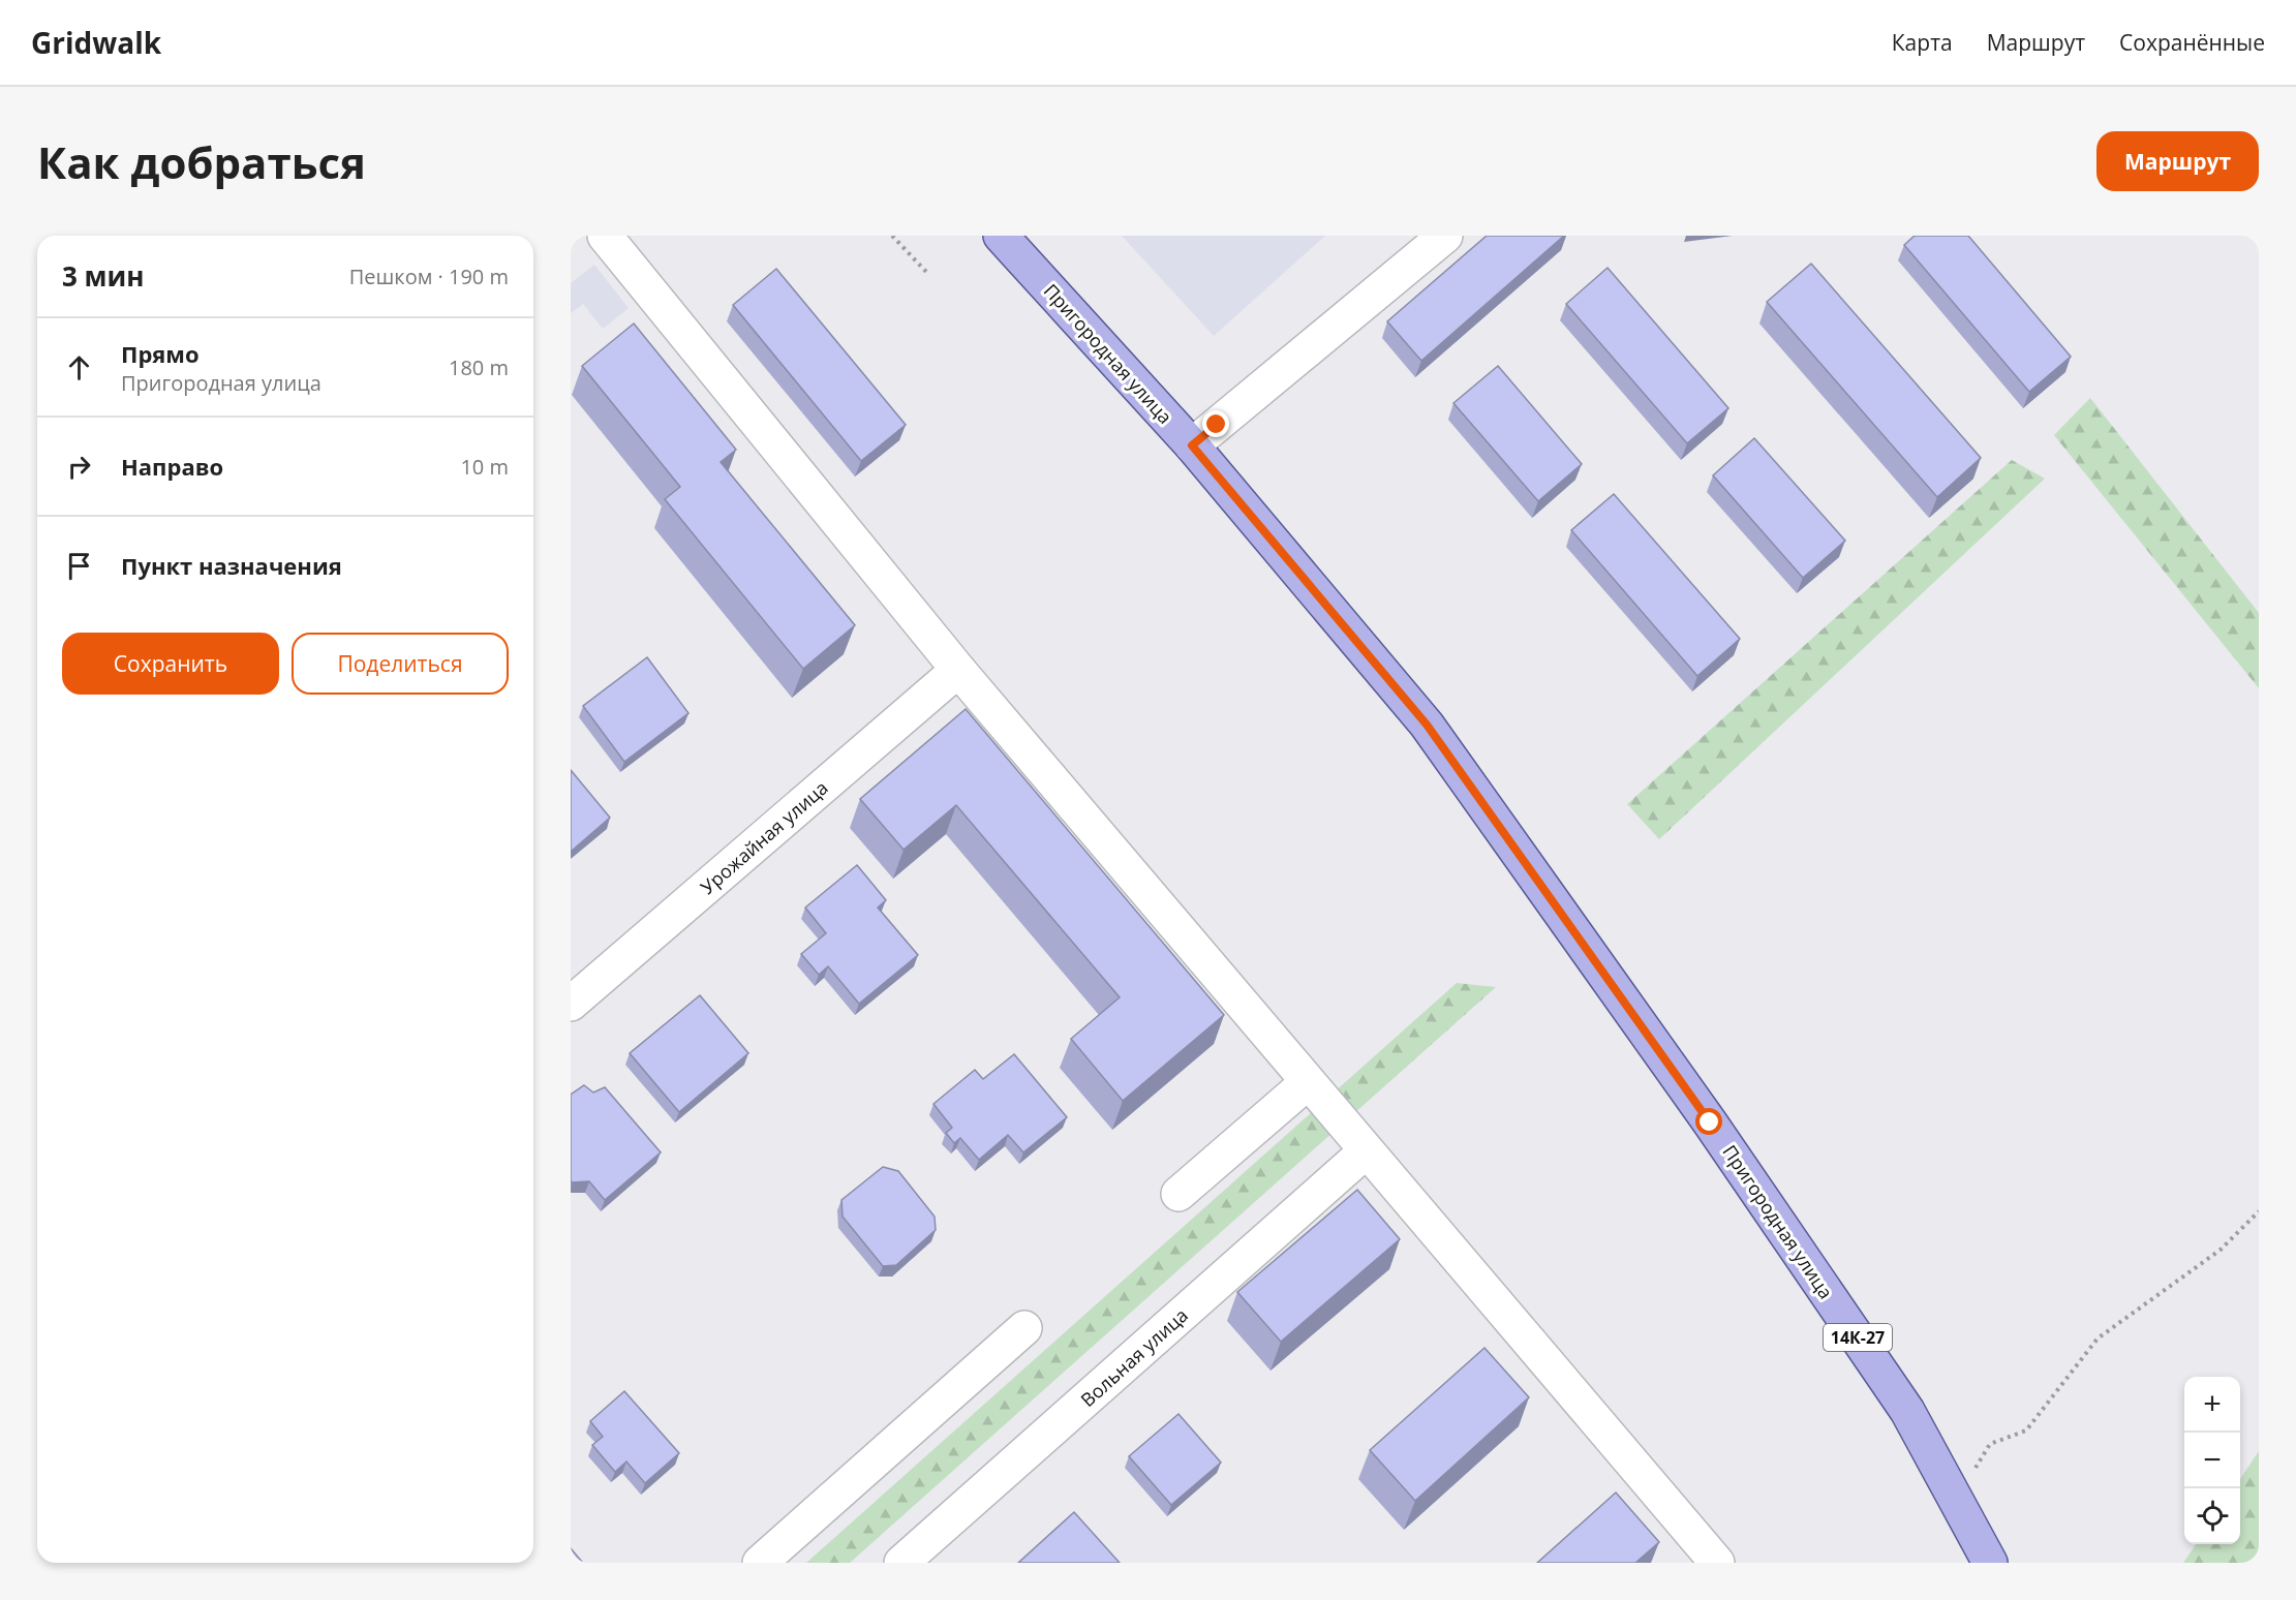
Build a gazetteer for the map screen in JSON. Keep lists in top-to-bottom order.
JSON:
{
  "streets": {
    "main road": ["Пригородная улица", "14К-27"],
    "street": ["Урожайная улица", "Вольная улица"]
  },
  "page": {
    "header": "Gridwalk",
    "nav": ["Карта", "Маршрут", "Сохранённые"],
    "buttons": [
      "Маршрут",
      ["Сохранить", "Поделиться"]
    ],
    "title": "Как добраться",
    "heading": ["3 мин", "Пешком · 190 m"],
    "list": [
      ["Прямо", "Пригородная улица", "180 m"],
      ["Направо", "10 m"],
      "Пункт назначения"
    ],
    "map_buttons": ["+", "−"]
  }
}
